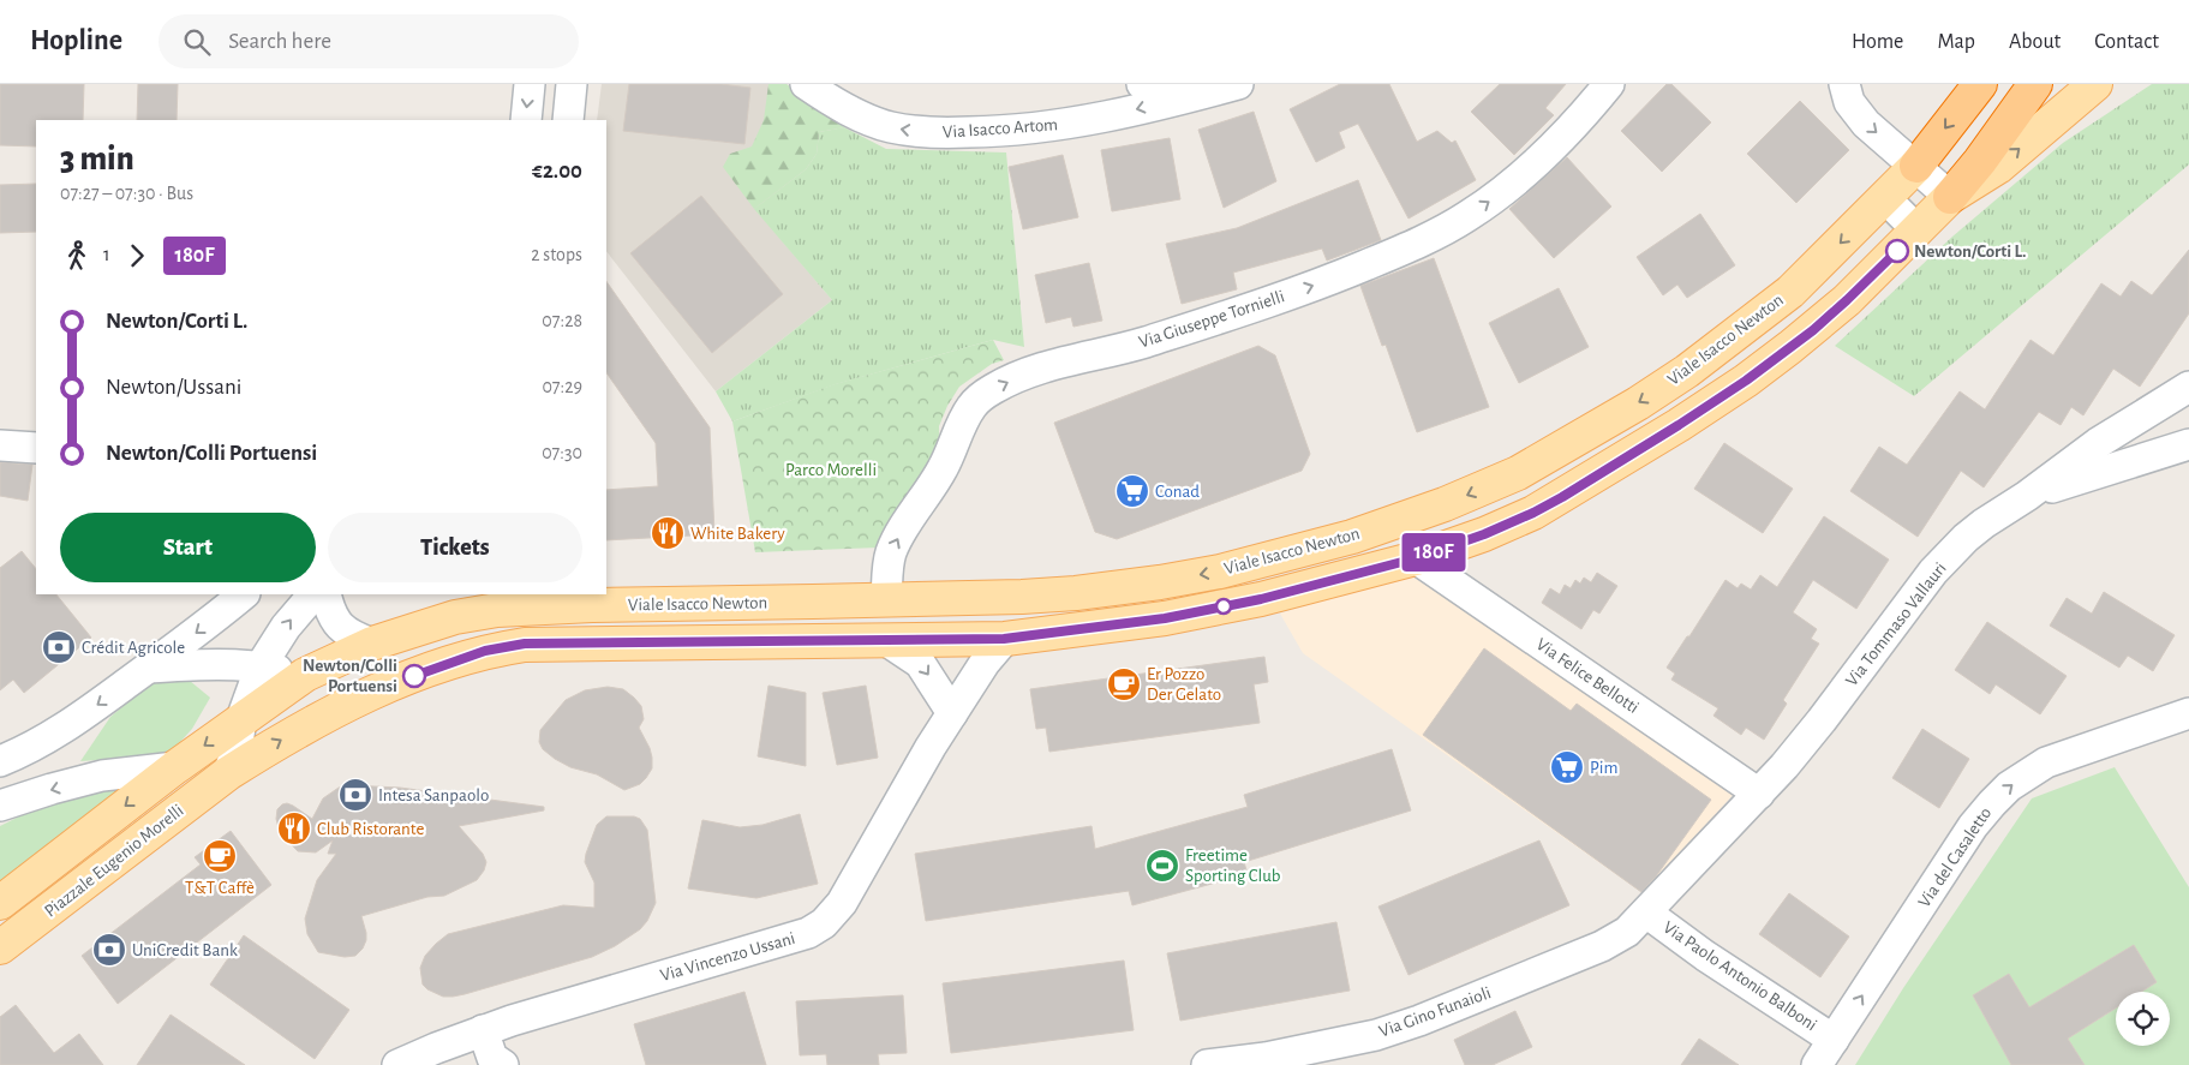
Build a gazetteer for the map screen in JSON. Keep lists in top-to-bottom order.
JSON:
{
  "streets": {
    "highway": ["Viale Isacco Newton"],
    "main road": ["Piazzale Eugenio Morelli"],
    "street": [
      "Via Isacco Artom",
      "Via Giuseppe Tornielli",
      "Via Tommaso Vallauri",
      "Via Felice Bellotti",
      "Via del Casaletto",
      "Via Vincenzo Ussani",
      "Via Paolo Antonio Balboni",
      "Via Gino Funaioli"
    ]
  },
  "crossings": [
    ["Via Giuseppe Tornielli", "Viale Isacco Newton"],
    ["Viale Isacco Newton", "Via Felice Bellotti"],
    ["Viale Isacco Newton", "Piazzale Eugenio Morelli"],
    ["Viale Isacco Newton", "Via Vincenzo Ussani"],
    ["Via Tommaso Vallauri", "Via Felice Bellotti"],
    ["Via Tommaso Vallauri", "Via Paolo Antonio Balboni"],
    ["Via Tommaso Vallauri", "Via Gino Funaioli"],
    ["Via del Casaletto", "Via Paolo Antonio Balboni"],
    ["Via Paolo Antonio Balboni", "Via Gino Funaioli"]
  ],
  "one_way": ["Via Isacco Artom", "Via Giuseppe Tornielli", "Via del Casaletto"],
  "parks": ["Parco Morelli"],
  "places": {
    "other": ["Newton/Corti L.", "Newton/Colli Portuensi"],
    "supermarket": ["Conad", "Pim"],
    "restaurant": ["White Bakery", "Club Ristorante"],
    "bank": ["Crédit Agricole", "Intesa Sanpaolo", "UniCredit Bank"],
    "cafe": ["Er Pozzo Der Gelato", "T&T Caffè"],
    "sports": ["Freetime Sporting Club"]
  },
  "lines": ["bus line 180F"],
  "page": {
    "header": "Hopline",
    "search": "Search here",
    "nav": [
      "Home",
      "Map",
      "About",
      "Contact"
    ],
    "on_map": "180F",
    "heading": ["3 min", "07:27 – 07:30 · Bus", "€2.00"],
    "legs": ["1", "180F", "2 stops"],
    "list": [
      {
        "name": "Newton/Corti L.",
        "value": "07:28"
      },
      {
        "name": "Newton/Ussani",
        "value": "07:29"
      },
      {
        "name": "Newton/Colli Portuensi",
        "value": "07:30"
      }
    ],
    "buttons": ["Start", "Tickets"]
  }
}
